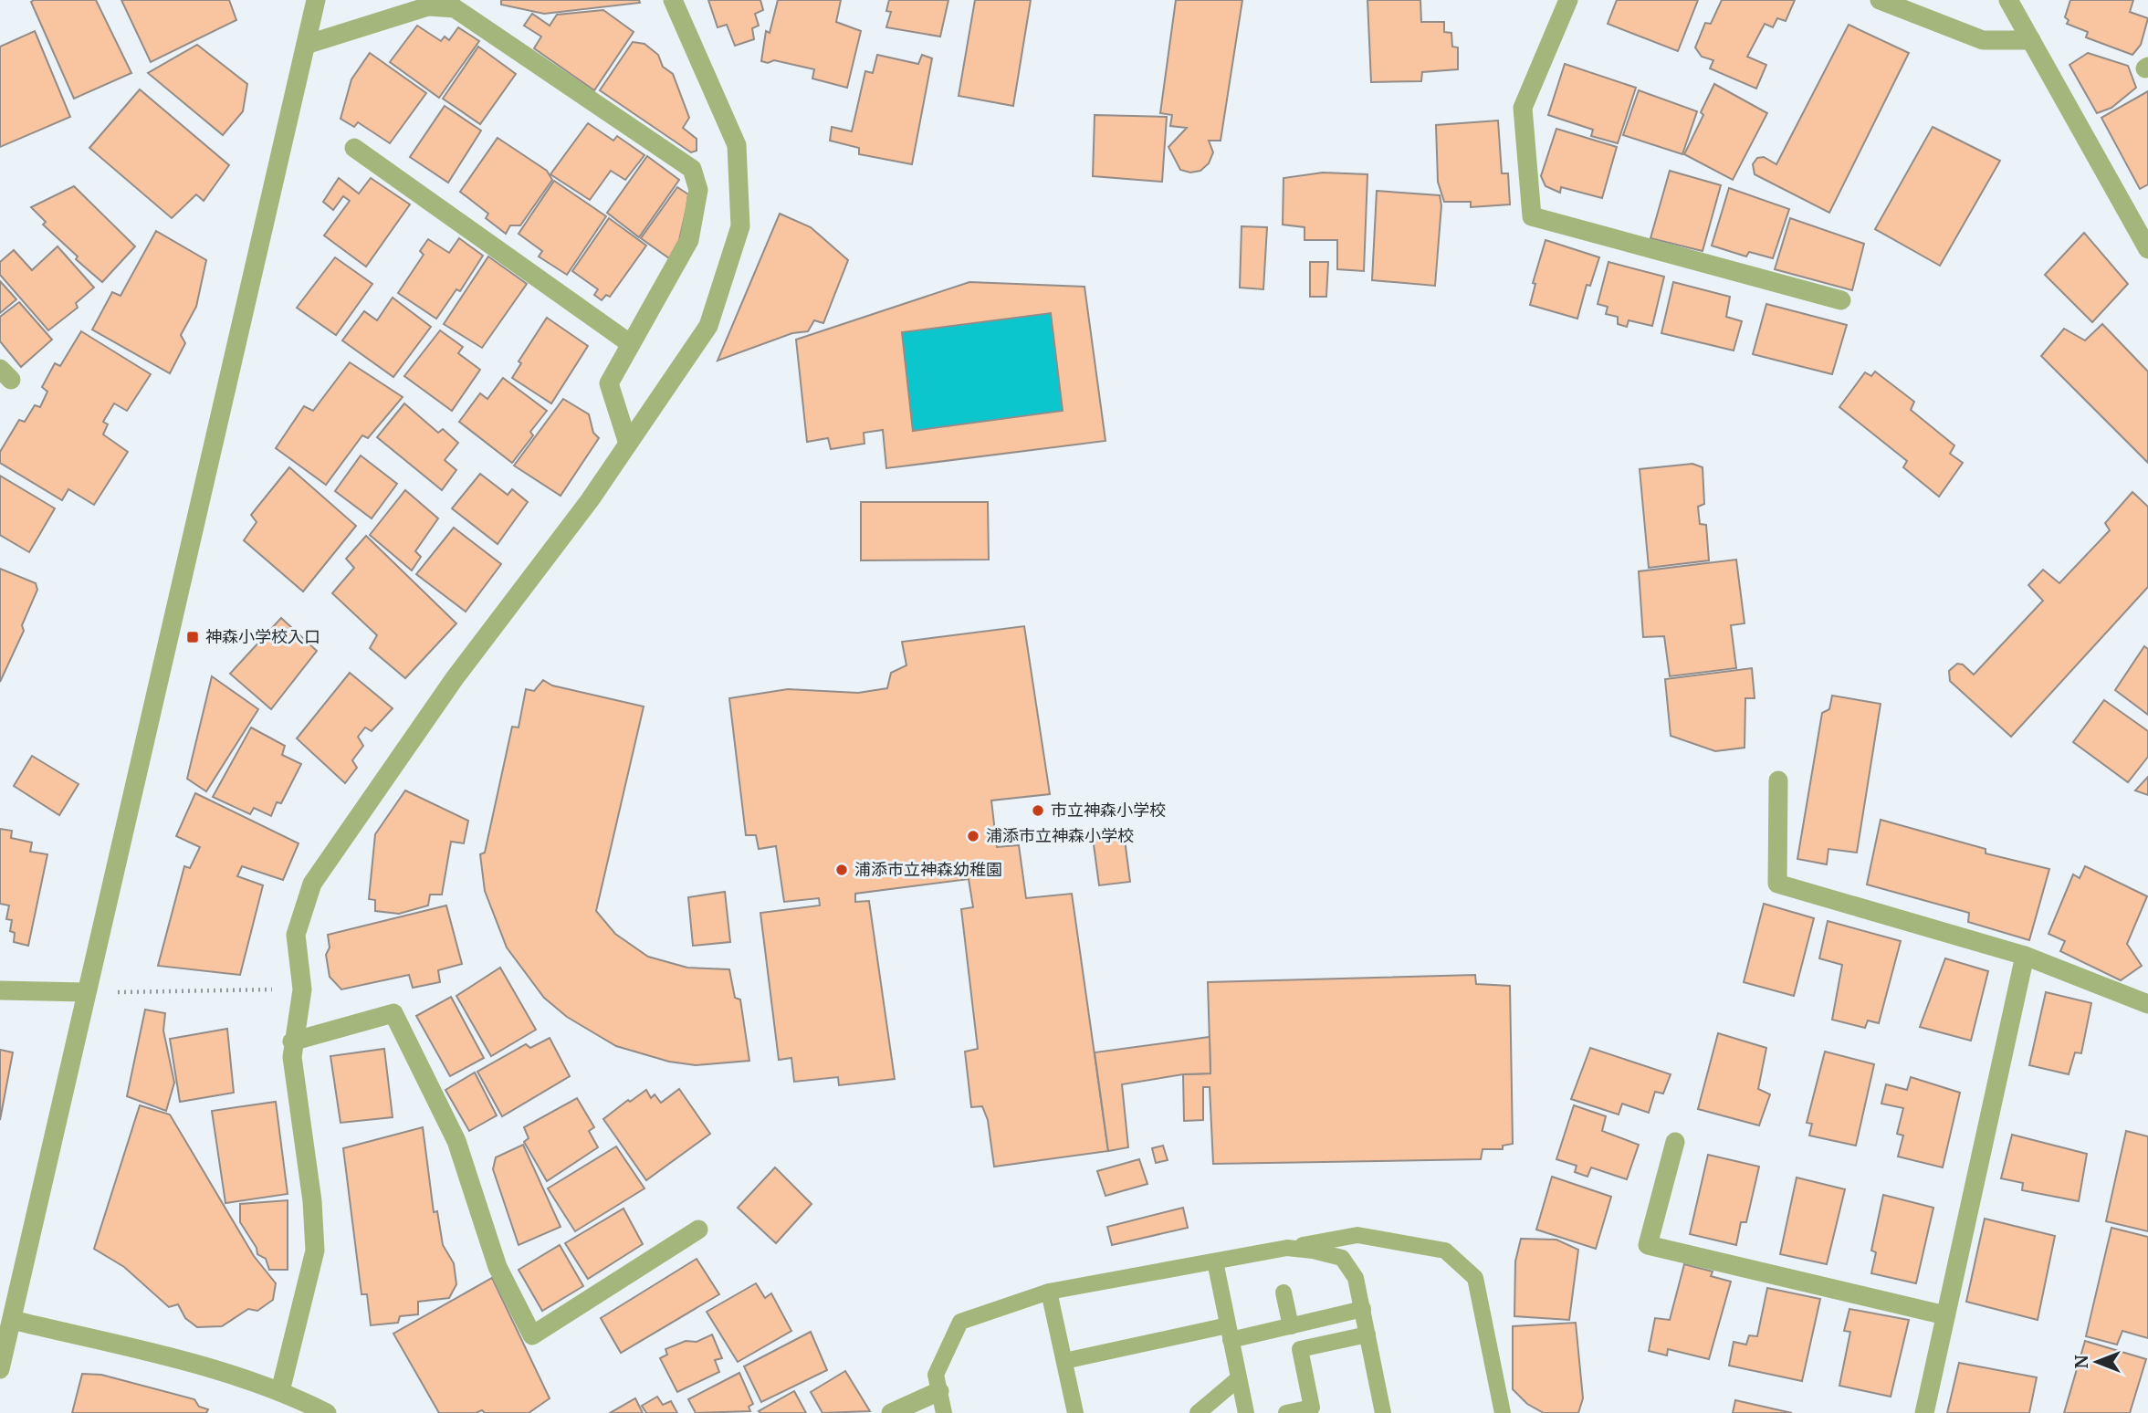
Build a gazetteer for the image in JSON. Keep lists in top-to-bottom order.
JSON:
{
  "places": {
    "transit": ["神森小学校入口"],
    "other": ["市立神森小学校", "浦添市立神森小学校", "浦添市立神森幼稚園"]
  },
  "north": "left"
}
